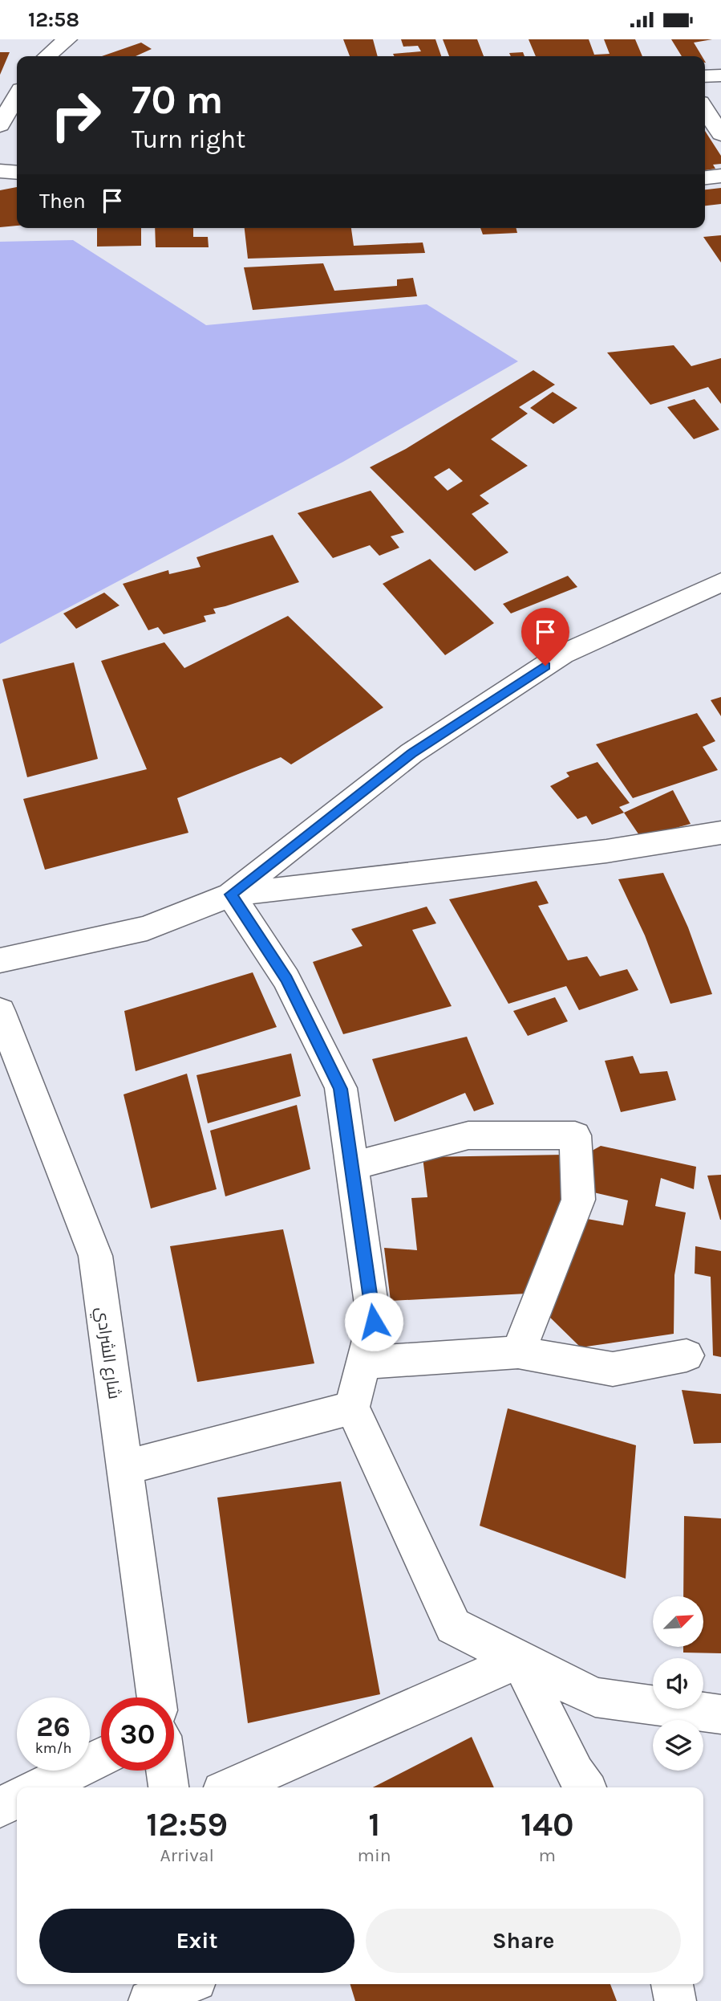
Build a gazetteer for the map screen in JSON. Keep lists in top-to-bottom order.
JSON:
{
  "streets": {
    "street": ["شارع الشرادي"]
  },
  "north": "top right",
  "page": {
    "status": "12:58",
    "turn": ["70 m", "Turn right"],
    "then": "Then",
    "speed": "26 km/h",
    "limit": "30",
    "eta": [
      "12:59",
      "Arrival",
      "1",
      "min",
      "140",
      "m"
    ],
    "buttons": ["Exit", "Share"]
  }
}
